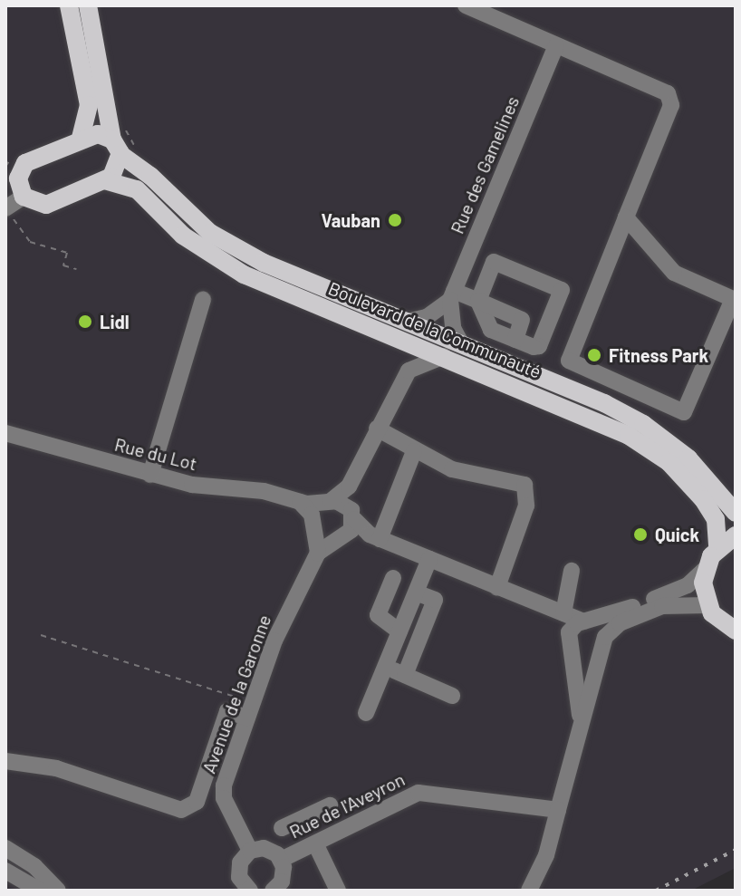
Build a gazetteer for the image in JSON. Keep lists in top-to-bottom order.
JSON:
{
  "streets": {
    "main road": ["Boulevard de la Communauté"],
    "street": [
      "Rue des Gamelines",
      "Rue du Lot",
      "Avenue de la Garonne",
      "Rue de l'Aveyron"
    ]
  },
  "places": [
    "Vauban",
    "Lidl",
    "Fitness Park",
    "Quick"
  ]
}
